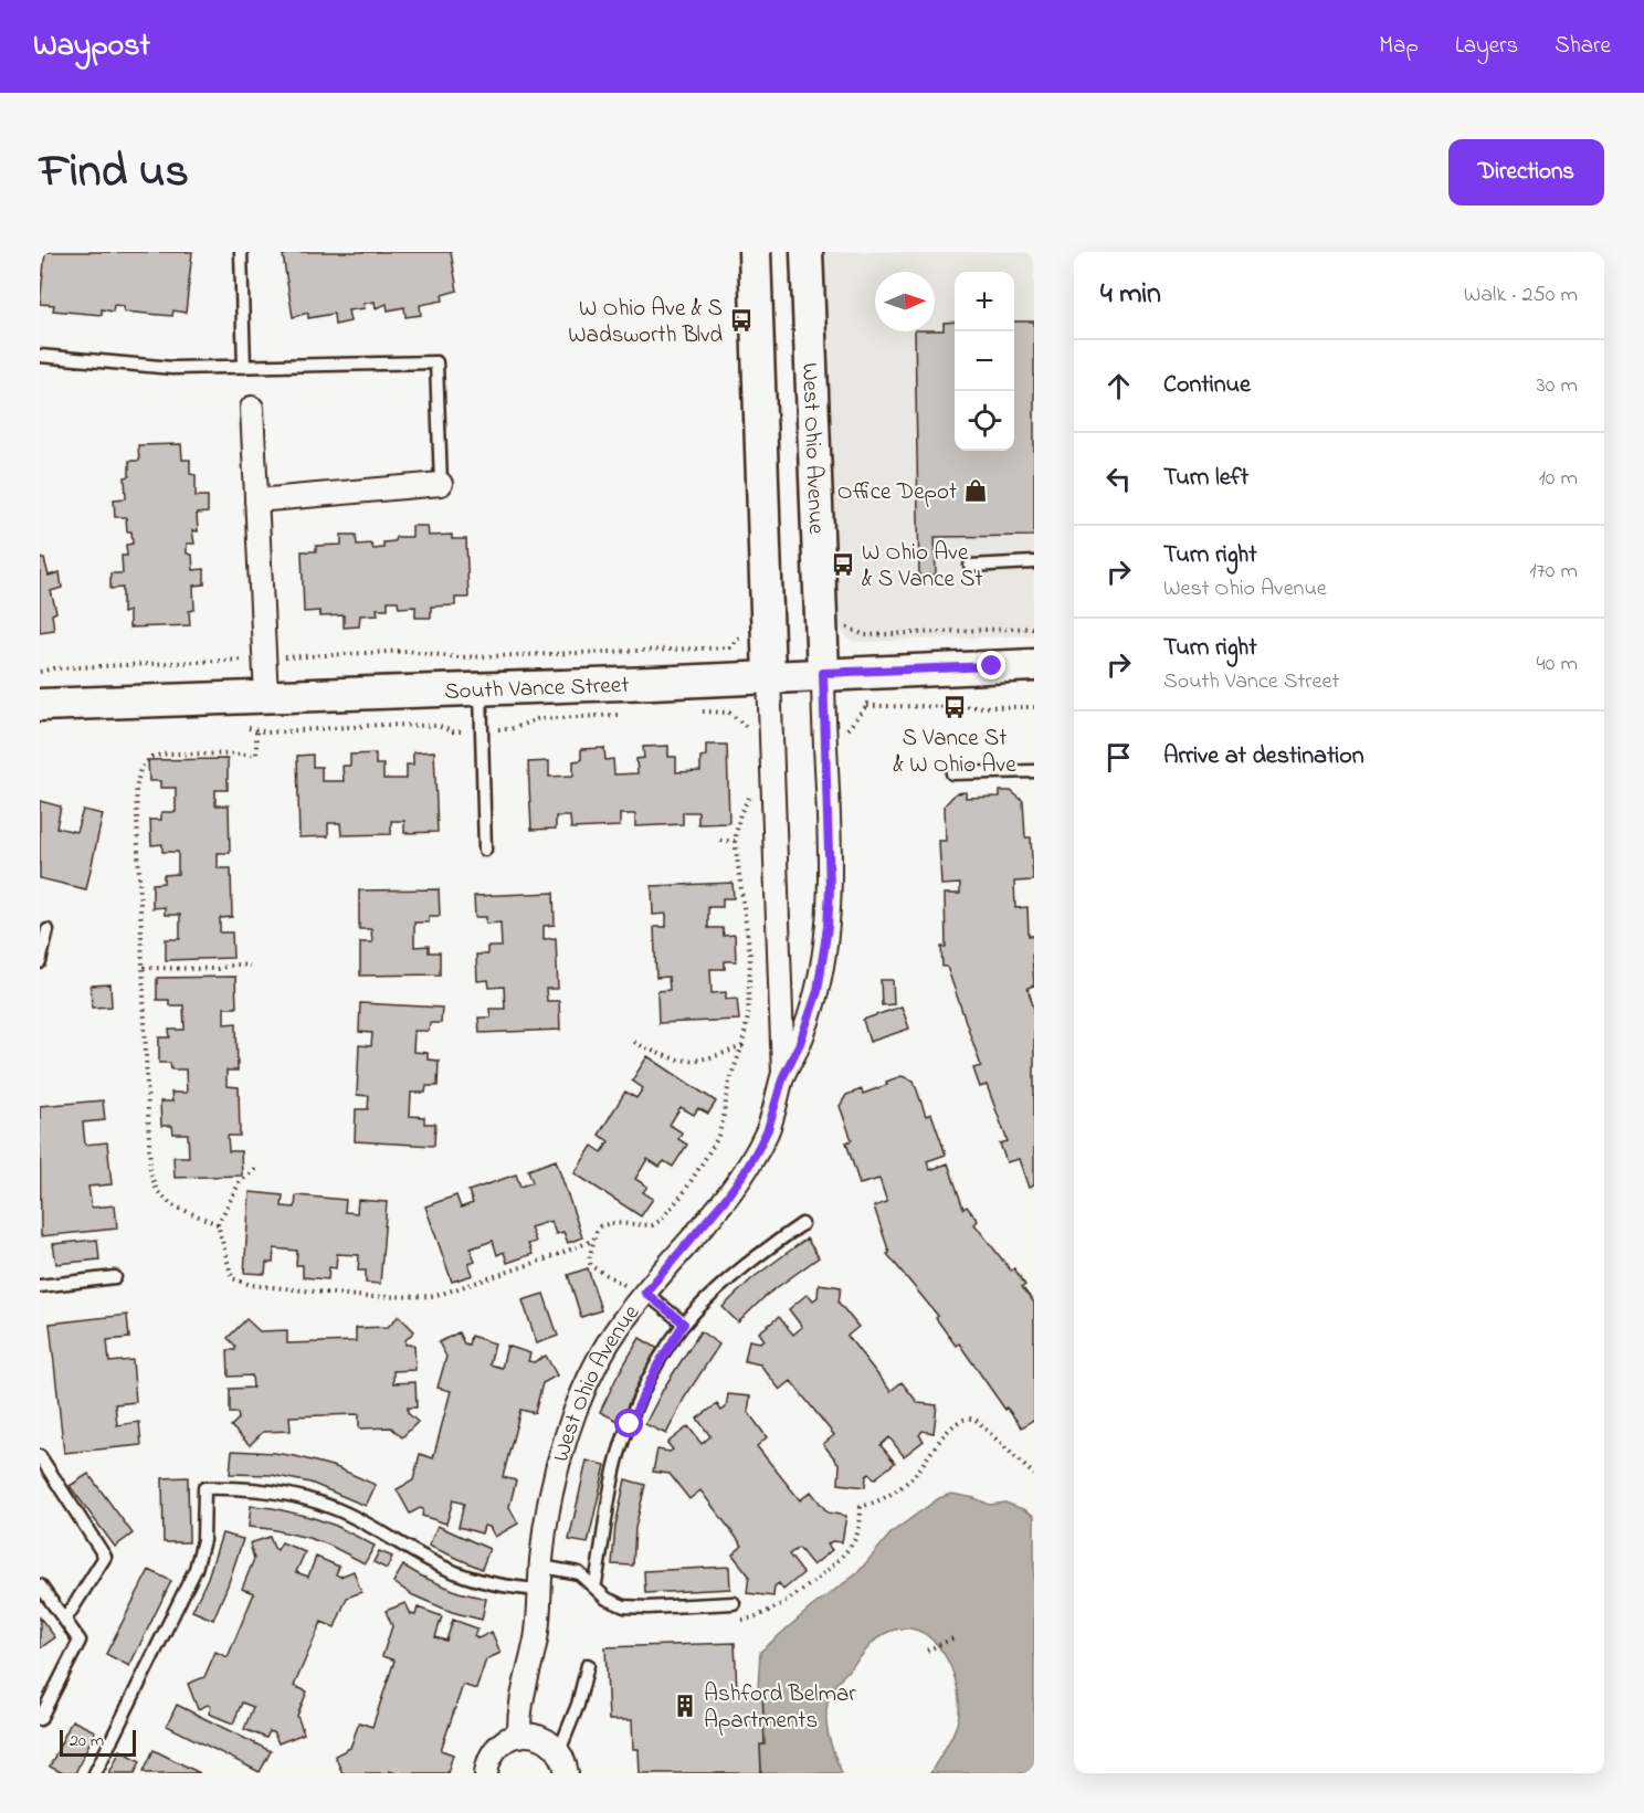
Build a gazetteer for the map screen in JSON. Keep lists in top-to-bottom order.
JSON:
{
  "streets": {
    "street": ["West Ohio Avenue", "South Vance Street"]
  },
  "crossings": [
    ["West Ohio Avenue", "South Vance Street"]
  ],
  "places": {
    "bus stop": ["W Ohio Ave & S Wadsworth Blvd", "W Ohio Ave & S Vance St", "S Vance St & W Ohio Ave"],
    "shop": ["Office Depot"],
    "building": ["Ashford Belmar Apartments"]
  },
  "scale_bar": "20 m",
  "north": "right",
  "page": {
    "header": "Waypost",
    "nav": ["Map", "Layers", "Share"],
    "title": "Find us",
    "buttons": "Directions",
    "heading": ["4 min", "Walk · 250 m"],
    "map_buttons": ["+", "−"],
    "list": [
      ["Continue", "30 m"],
      ["Turn left", "10 m"],
      ["Turn right", "West Ohio Avenue", "170 m"],
      ["Turn right", "South Vance Street", "40 m"],
      "Arrive at destination"
    ],
    "scale": "20 m"
  }
}
